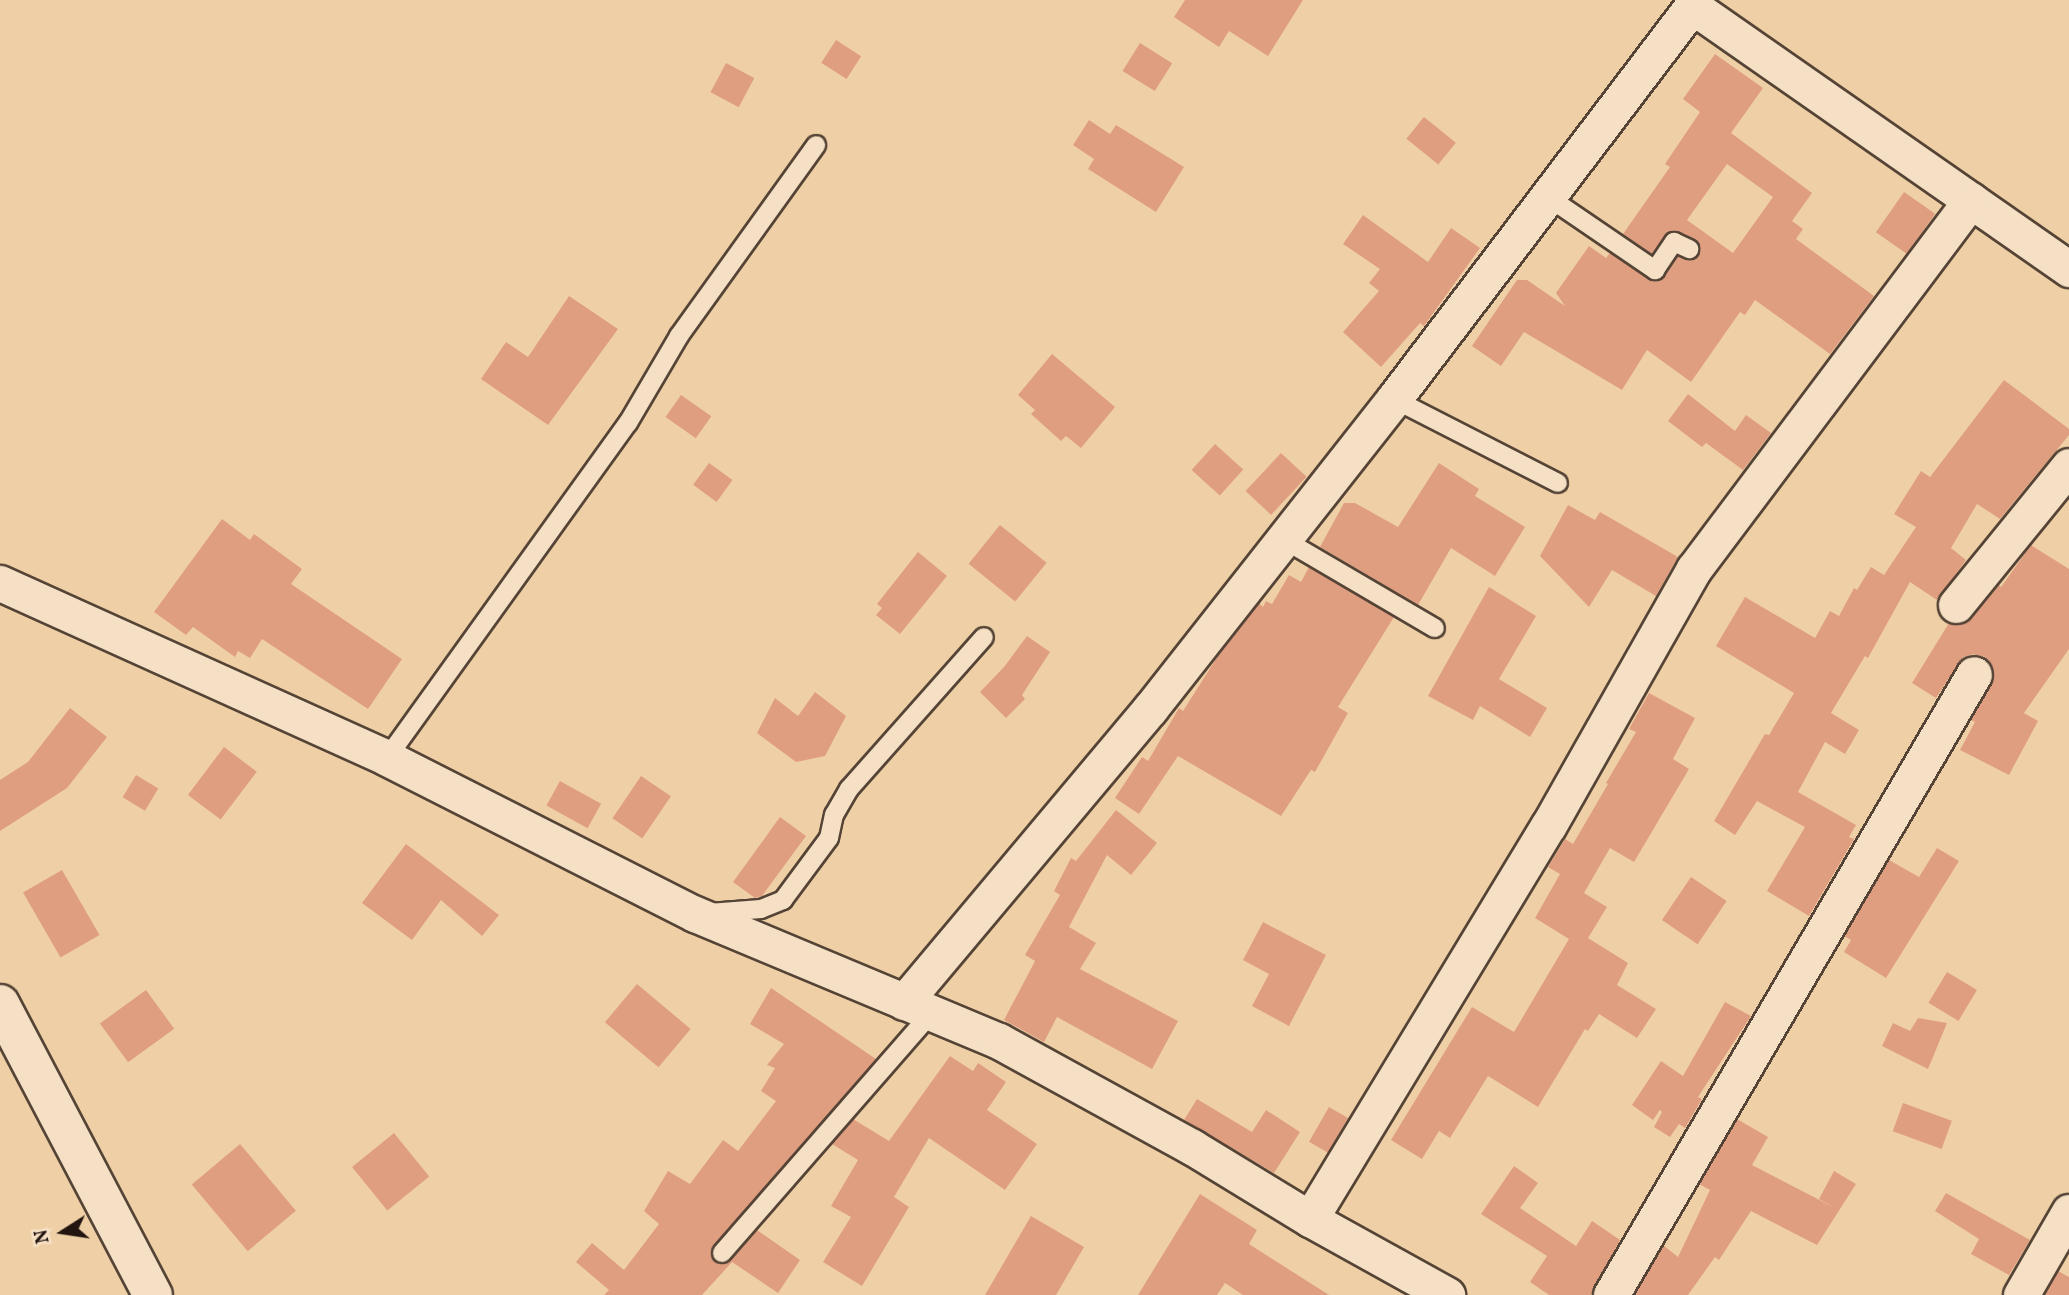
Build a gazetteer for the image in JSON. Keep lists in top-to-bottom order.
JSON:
{
  "north": "left"
}
